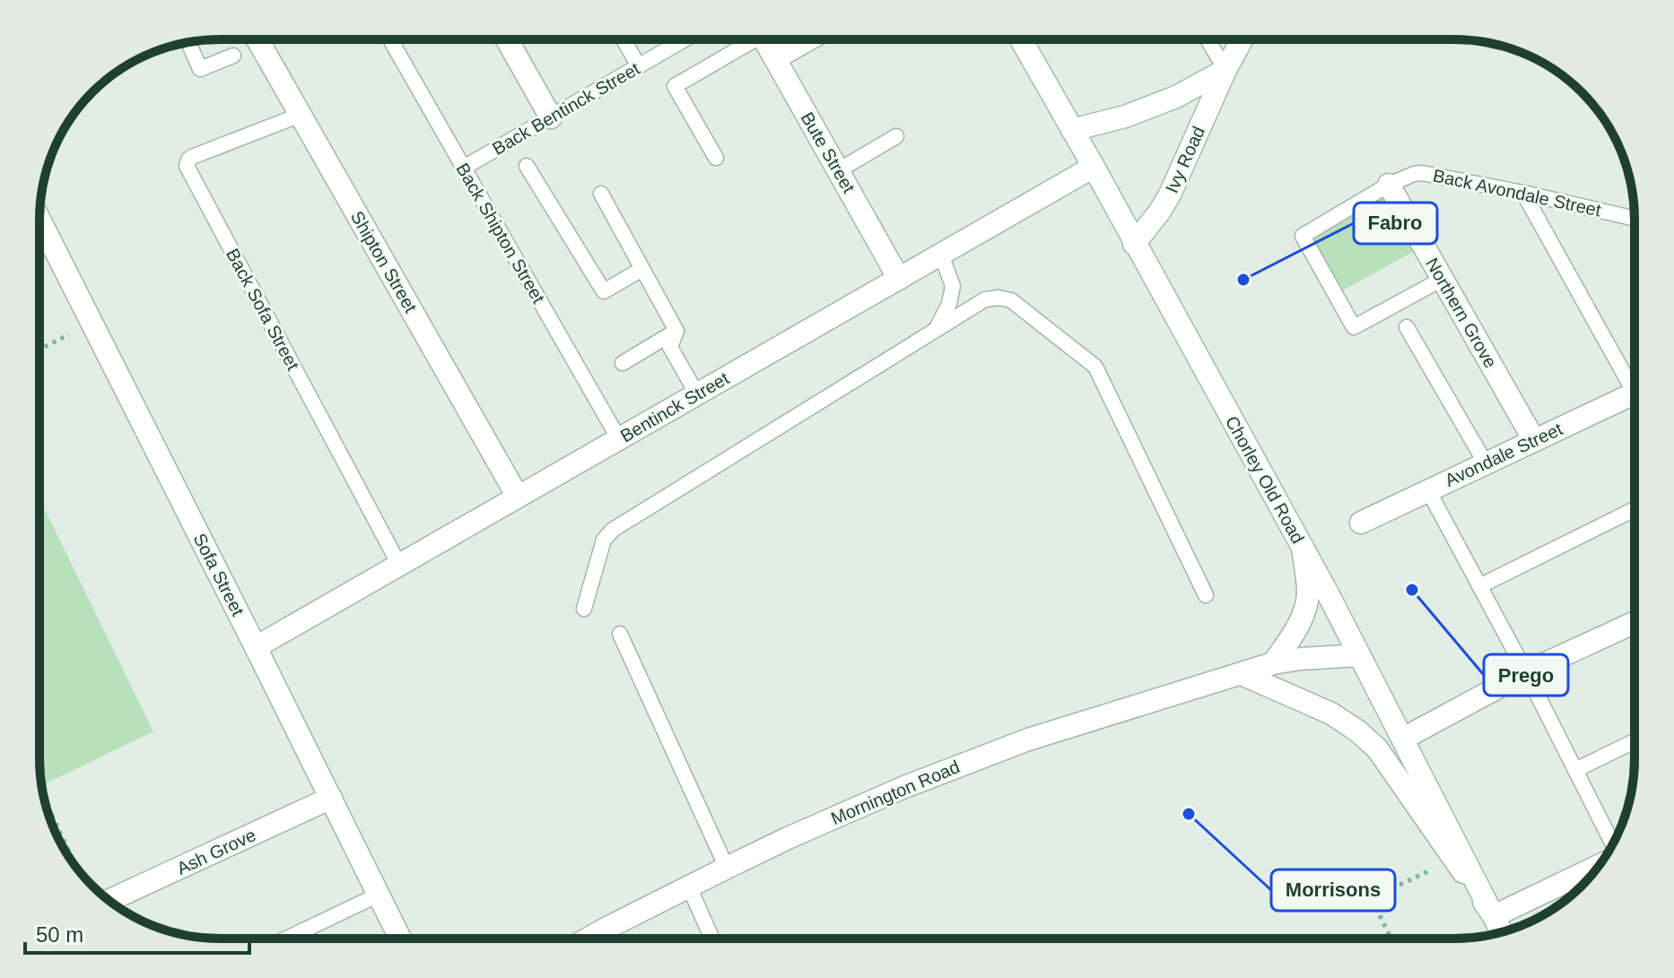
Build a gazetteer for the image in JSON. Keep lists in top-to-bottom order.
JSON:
{
  "streets": {
    "street": [
      "Bute Street",
      "Ivy Road",
      "Shipton Street",
      "Northern Grove",
      "Bentinck Street",
      "Avondale Street",
      "Chorley Old Road",
      "Sofa Street",
      "Mornington Road",
      "Ash Grove"
    ],
    "lane": [
      "Back Bentinck Street",
      "Back Avondale Street",
      "Back Shipton Street",
      "Back Sofa Street"
    ]
  },
  "crossings": [
    ["Back Bentinck Street", "Back Shipton Street"],
    ["Bute Street", "Bentinck Street"],
    ["Ivy Road", "Chorley Old Road"],
    ["Back Avondale Street", "Northern Grove"],
    ["Back Shipton Street", "Bentinck Street"],
    ["Shipton Street", "Back Sofa Street"],
    ["Shipton Street", "Bentinck Street"],
    ["Back Sofa Street", "Bentinck Street"],
    ["Northern Grove", "Avondale Street"],
    ["Bentinck Street", "Chorley Old Road"],
    ["Bentinck Street", "Sofa Street"],
    ["Chorley Old Road", "Mornington Road"],
    ["Sofa Street", "Ash Grove"]
  ],
  "places": ["Fabro", "Prego", "Morrisons"],
  "scale_bar": "50 m"
}
